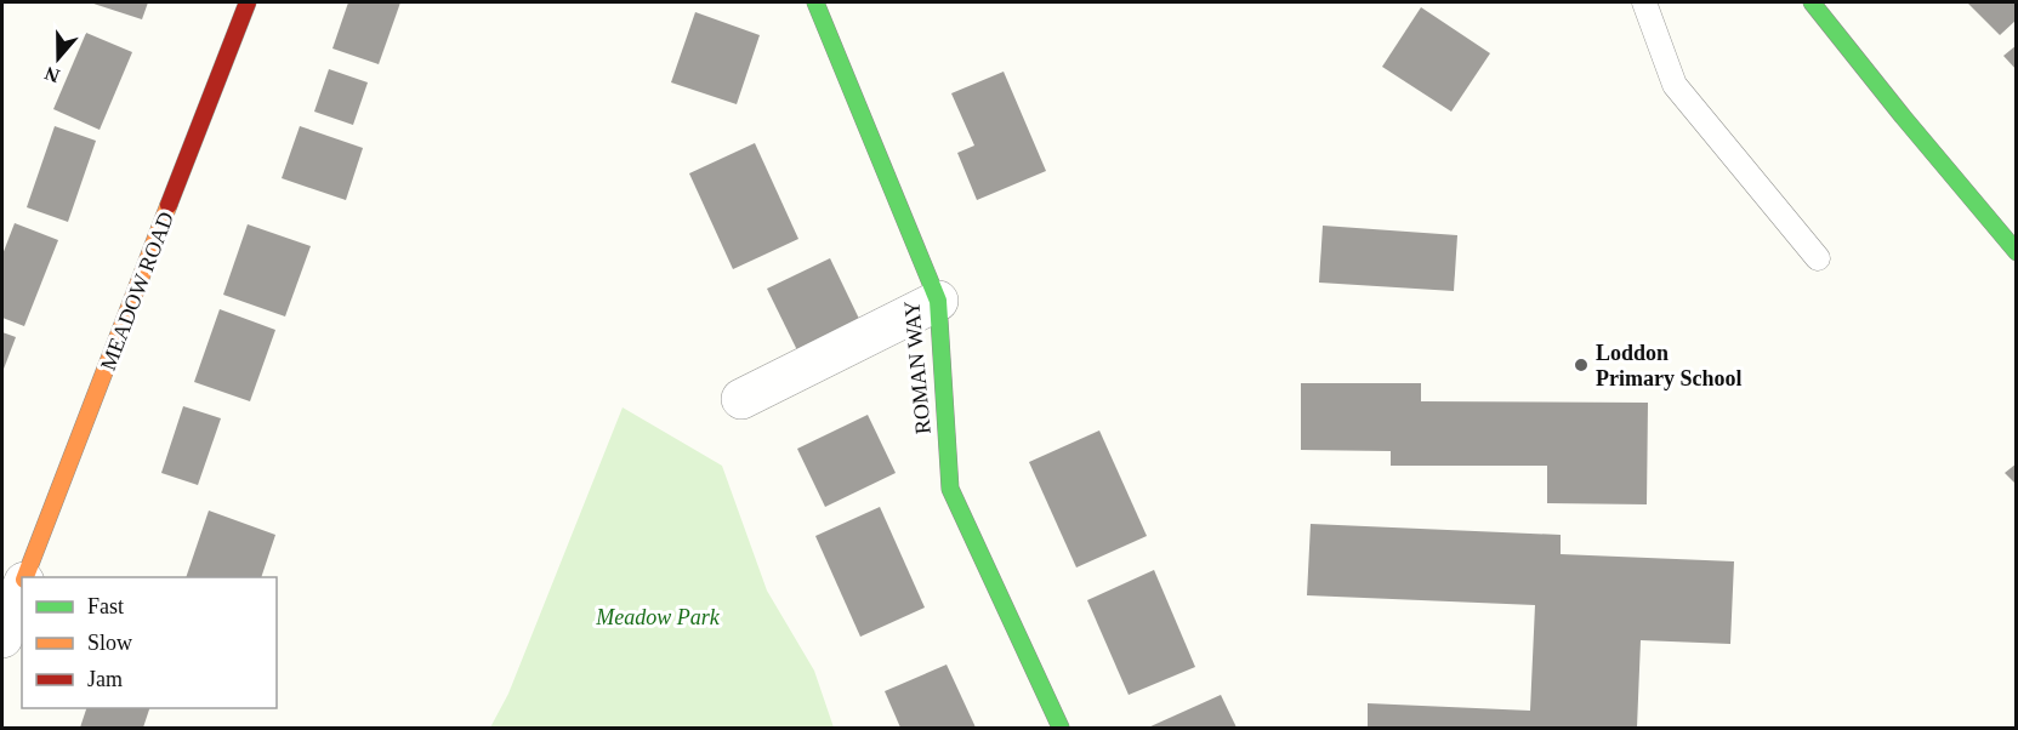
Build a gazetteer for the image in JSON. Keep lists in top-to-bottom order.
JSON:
{
  "streets": {
    "street": ["MEADOW ROAD", "ROMAN WAY"]
  },
  "parks": ["Meadow Park"],
  "places": ["Loddon Primary School"],
  "legend": ["Fast", "Slow", "Jam"],
  "north": "bottom"
}
